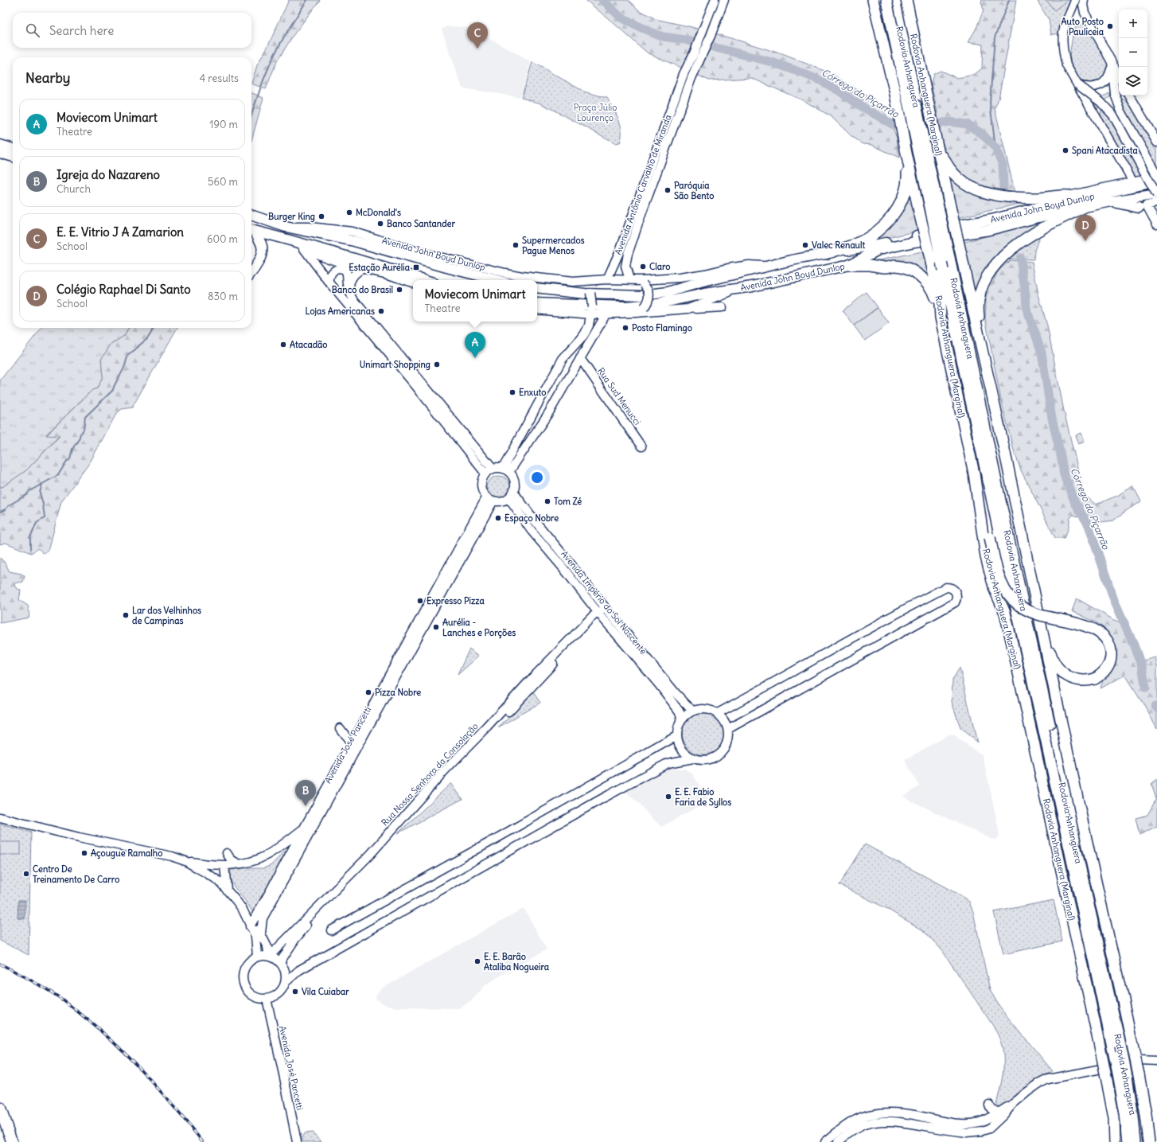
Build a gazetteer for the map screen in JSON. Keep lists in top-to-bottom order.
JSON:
{
  "streets": {
    "highway": ["Rodovia Anhanguera", "Rodovia Anhanguera (Marginal)"],
    "main road": ["Avenida John Boyd Dunlop"],
    "street": [
      "Avenida Antônio Carvalho de Miranda",
      "Rua Sud Menucci",
      "Avenida Império do Sol Nascente",
      "Avenida José Pancetti",
      "Rua Nossa Senhora da Consolação"
    ]
  },
  "crossings": [
    ["Avenida Antônio Carvalho de Miranda", "Avenida John Boyd Dunlop"],
    ["Avenida Império do Sol Nascente", "Avenida José Pancetti"],
    ["Avenida Império do Sol Nascente", "Rua Nossa Senhora da Consolação"],
    ["Avenida José Pancetti", "Rua Nossa Senhora da Consolação"]
  ],
  "water": ["Córrego do Piçarrão"],
  "parks": ["Praça Júlio Lourenço"],
  "places": {
    "other": [
      "Auto Posto Pauliceia",
      "Spani Atacadista",
      "Paróquia São Bento",
      "McDonald's",
      "Burger King",
      "Banco Santander",
      "Supermercados Pague Menos",
      "Valec Renault",
      "Claro",
      "Banco do Brasil",
      "Lojas Americanas",
      "Posto Flamingo",
      "Atacadão",
      "Unimart Shopping",
      "Enxuto",
      "Tom Zé",
      "Espaço Nobre",
      "Expresso Pizza",
      "Lar dos Velhinhos de Campinas",
      "Aurélia - Lanches e Porções",
      "Pizza Nobre",
      "E. E. Fabio Faria de Syllos",
      "Açougue Ramalho",
      "Centro De Treinamento De Carro",
      "E. E. Barão Ataliba Nogueira",
      "Vila Cuiabar"
    ],
    "transit": ["Estação Aurélia"]
  },
  "page": {
    "map_buttons": ["+", "−"],
    "search": "Search here",
    "pins": [
      "C",
      "D",
      "A",
      "B"
    ],
    "heading": ["Nearby", "4 results"],
    "list": [
      {
        "mark": "A",
        "name": "Moviecom Unimart",
        "note": "Theatre",
        "value": "190 m"
      },
      {
        "mark": "B",
        "name": "Igreja do Nazareno",
        "note": "Church",
        "value": "560 m"
      },
      {
        "mark": "C",
        "name": "E. E. Vitrio J A Zamarion",
        "note": "School",
        "value": "600 m"
      },
      {
        "mark": "D",
        "name": "Colégio Raphael Di Santo",
        "note": "School",
        "value": "830 m"
      }
    ],
    "popup": ["Moviecom Unimart", "Theatre"]
  }
}
